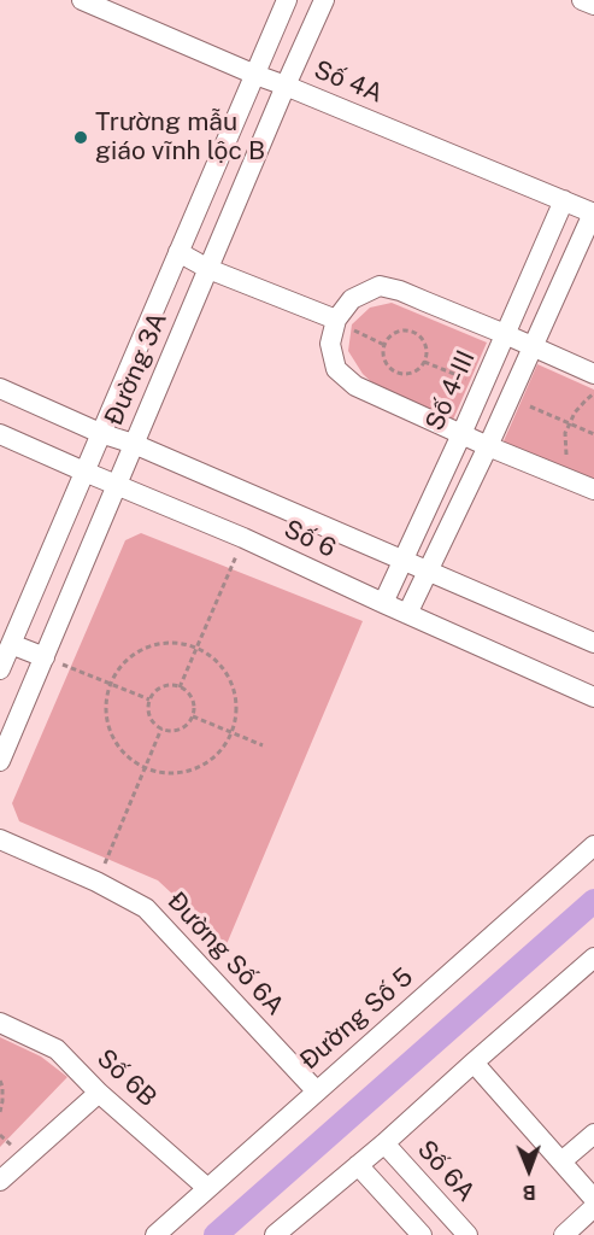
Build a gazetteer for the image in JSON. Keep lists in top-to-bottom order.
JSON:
{
  "streets": {
    "street": [
      "Số 4A",
      "Đường 3A",
      "Số 4-III",
      "Số 6",
      "Đường Số 6A",
      "Đường Số 5",
      "Số 6B",
      "Số 6A"
    ]
  },
  "crossings": [
    ["Số 4A", "Đường 3A"],
    ["Số 4A", "Số 4-III"],
    ["Đường 3A", "Số 6"],
    ["Số 4-III", "Số 6"],
    ["Đường Số 6A", "Đường Số 5"],
    ["Đường Số 5", "Số 6B"]
  ],
  "places": ["Trường mẫu giáo vĩnh lộc B"],
  "north": "bottom"
}
